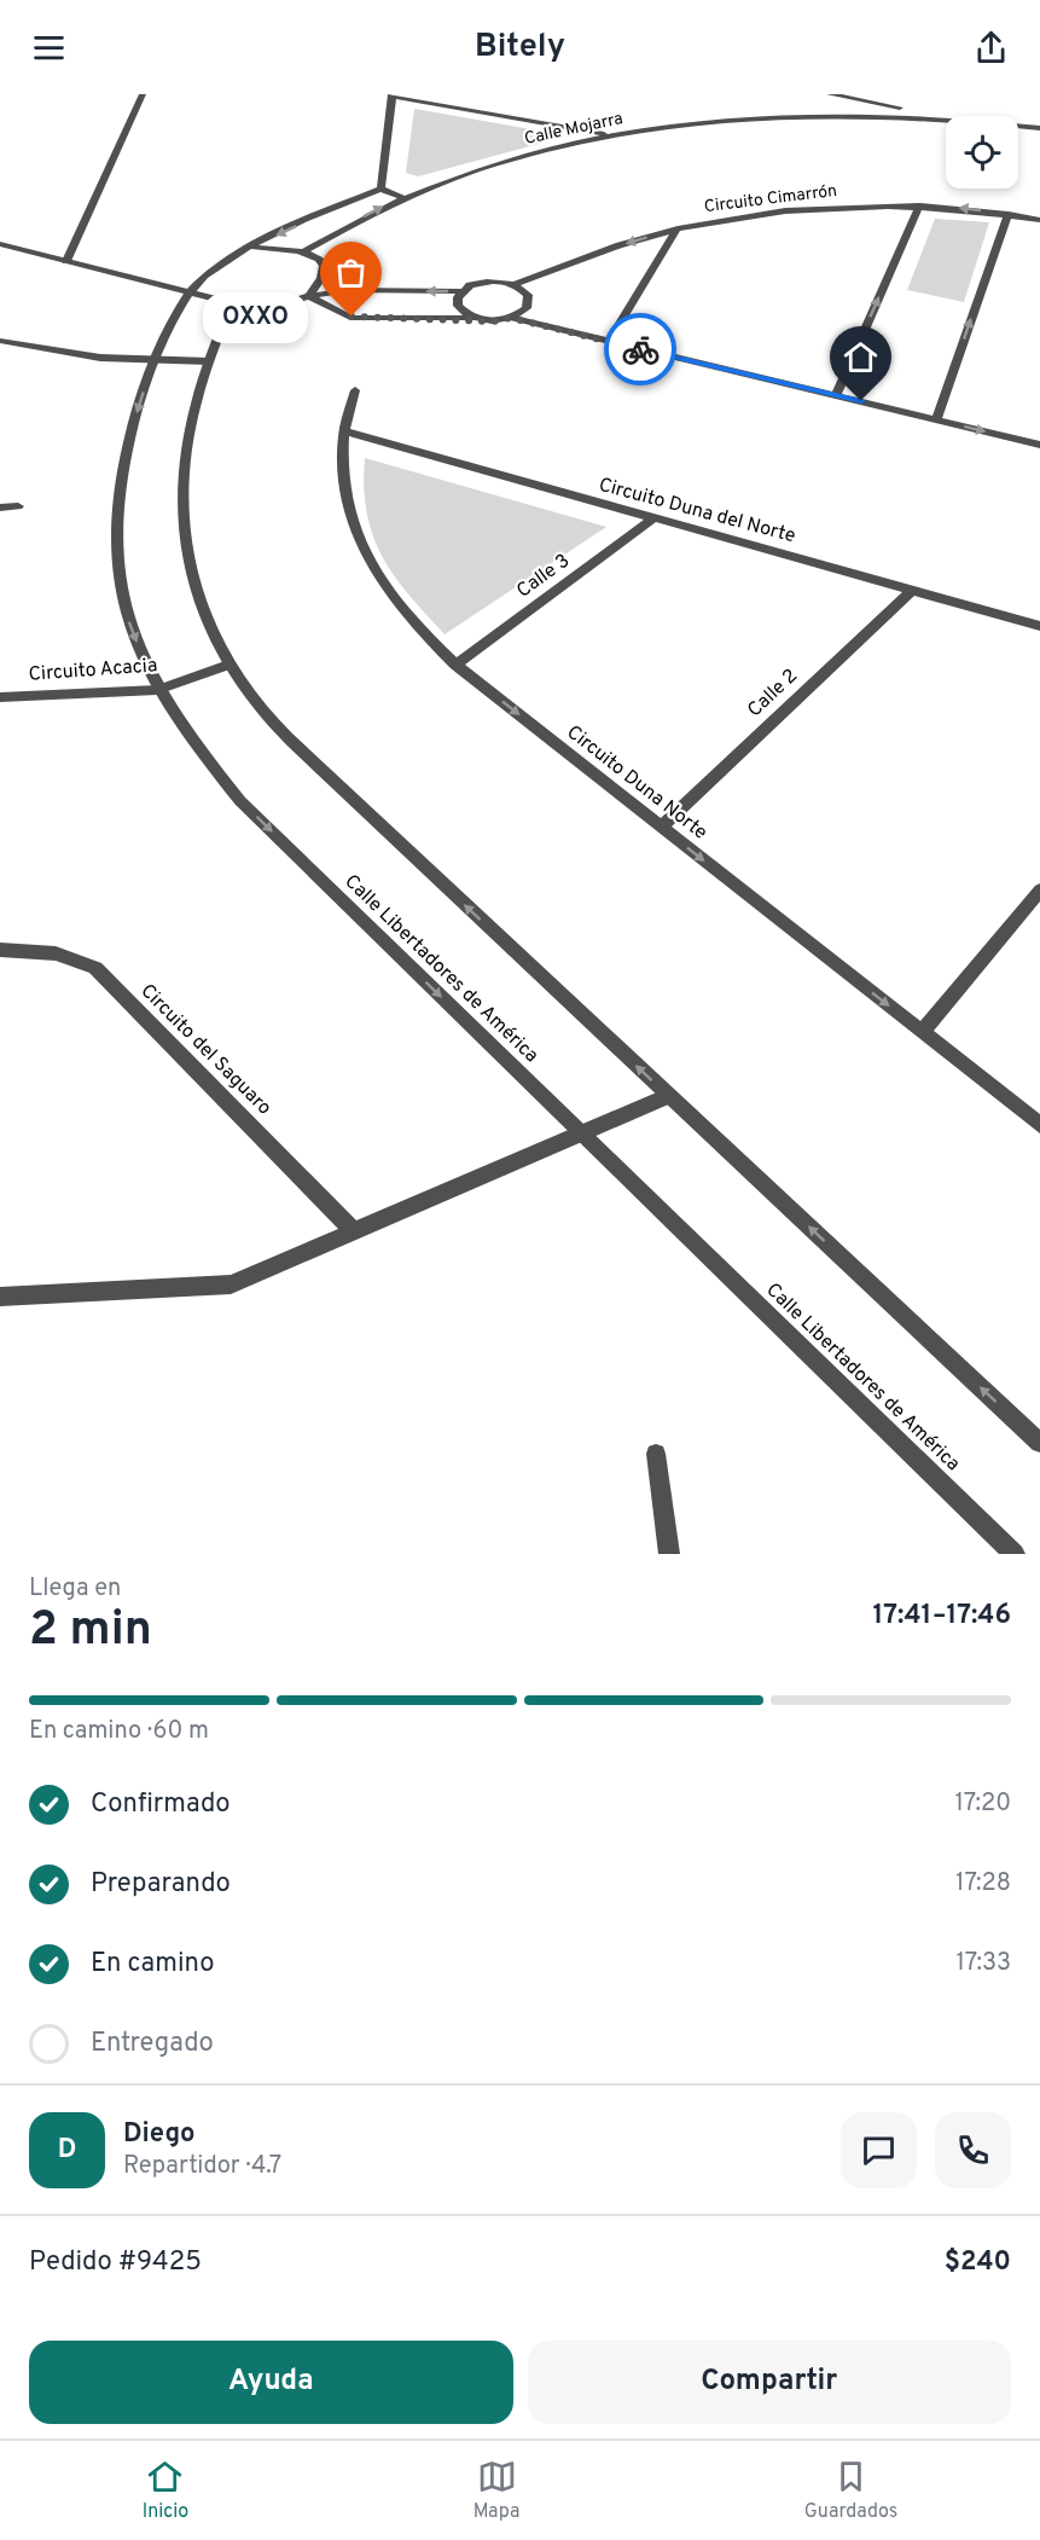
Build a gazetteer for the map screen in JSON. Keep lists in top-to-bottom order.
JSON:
{
  "streets": {
    "street": [
      "Calle Mojarra",
      "Circuito Cimarrón",
      "Circuito Duna del Norte",
      "Calle 3",
      "Circuito Acacia",
      "Calle 2",
      "Circuito Duna Norte",
      "Calle Libertadores de América",
      "Circuito del Saguaro"
    ]
  },
  "crossings": [
    ["Circuito Duna del Norte", "Calle 3"],
    ["Circuito Duna del Norte", "Calle 2"],
    ["Circuito Duna del Norte", "Circuito Duna Norte"],
    ["Calle 3", "Circuito Duna Norte"],
    ["Circuito Acacia", "Calle Libertadores de América"],
    ["Calle 2", "Circuito Duna Norte"]
  ],
  "one_way": ["Circuito Duna Norte", "Calle Libertadores de América"],
  "places": ["OXXO"],
  "page": {
    "header": "Bitely",
    "bubble": "OXXO",
    "heading": ["2 min", "Llega en", "17:41–17:46"],
    "panel": [
      "Diego",
      "Repartidor · 4.7",
      "Pedido #9425",
      "$240"
    ],
    "bar": "En camino · 60 m",
    "list": [
      ["Confirmado", "17:20"],
      ["Preparando", "17:28"],
      ["En camino", "17:33"],
      "Entregado"
    ],
    "round": "D",
    "buttons": ["Ayuda", "Compartir"],
    "tabs": ["Inicio", "Mapa", "Guardados"]
  }
}
